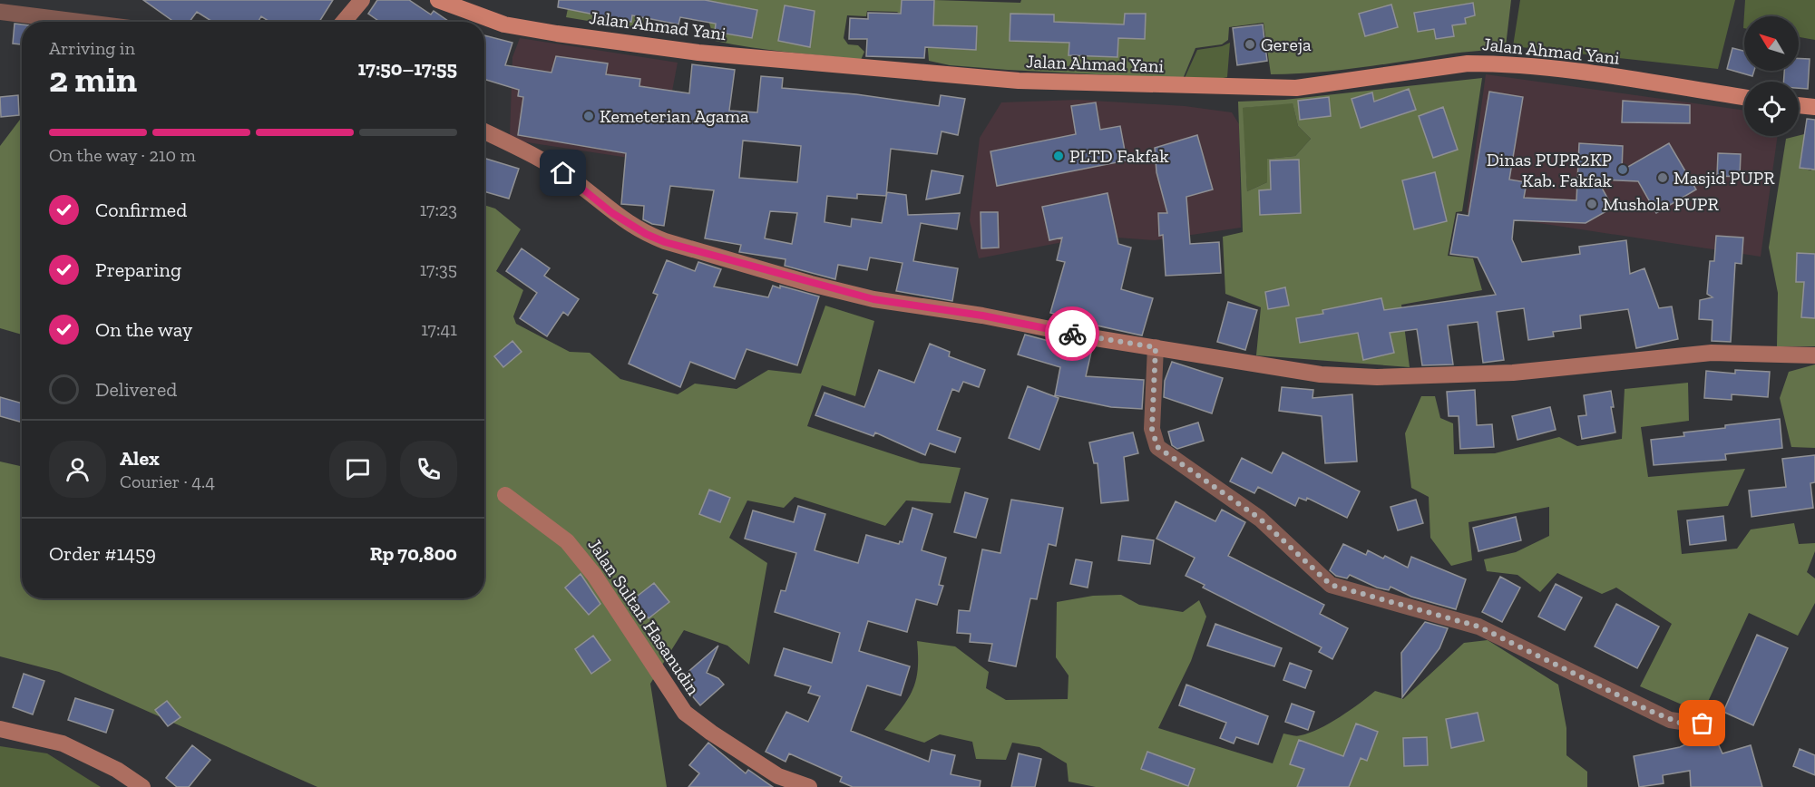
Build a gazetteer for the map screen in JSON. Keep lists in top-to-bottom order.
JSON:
{
  "streets": {
    "main road": ["Jalan Ahmad Yani", "Jalan Sultan Hasanudin"]
  },
  "places": [
    "Gereja",
    "Kemeterian Agama",
    "PLTD Fakfak",
    "Dinas PUPR2KP Kab. Fakfak",
    "Masjid PUPR",
    "Mushola PUPR"
  ],
  "north": "top left",
  "page": {
    "heading": ["2 min", "Arriving in", "17:50–17:55"],
    "panel": [
      "Alex",
      "Courier · 4.4",
      "Order #1459",
      "Rp 70,800"
    ],
    "bar": "On the way · 210 m",
    "list": [
      ["Confirmed", "17:23"],
      ["Preparing", "17:35"],
      ["On the way", "17:41"],
      "Delivered"
    ]
  }
}
